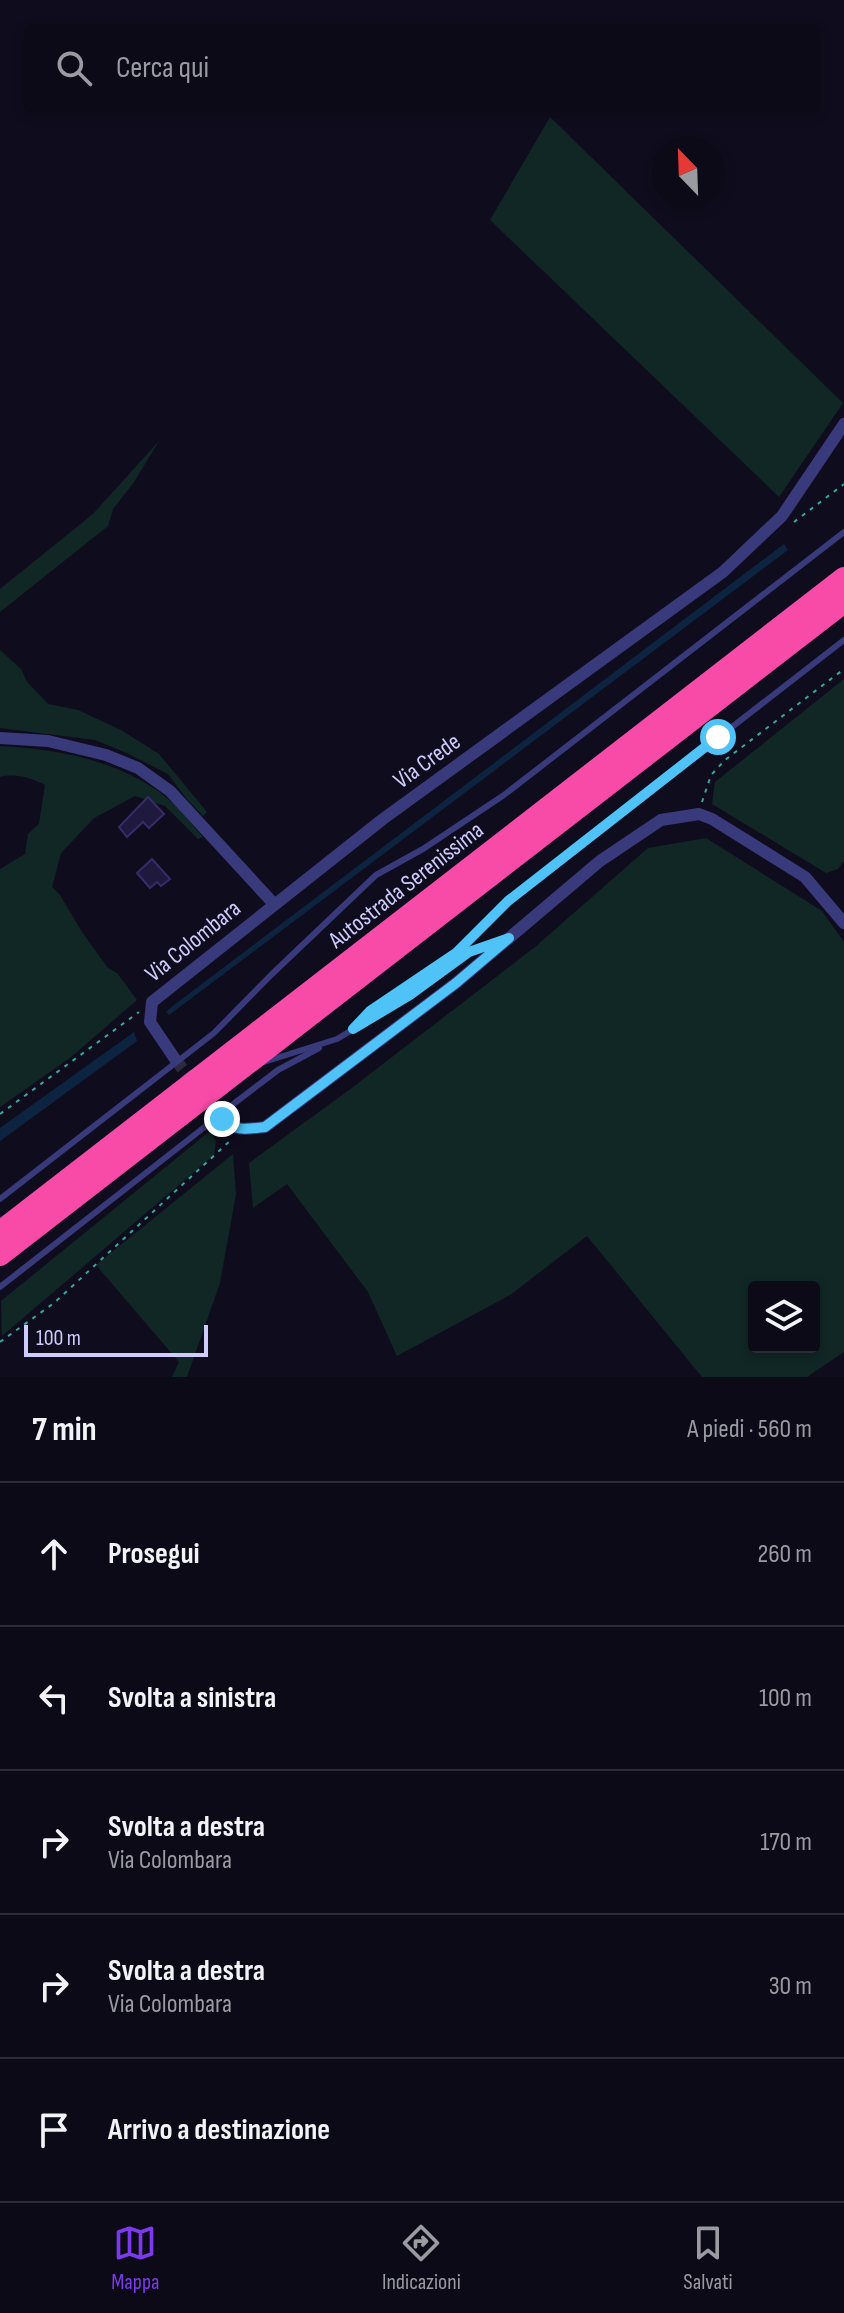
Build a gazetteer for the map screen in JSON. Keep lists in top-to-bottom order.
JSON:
{
  "streets": {
    "highway": ["Autostrada Serenissima"],
    "street": ["Via Crede", "Via Colombara"]
  },
  "crossings": [
    ["Via Crede", "Via Colombara"]
  ],
  "scale_bar": "100 m",
  "north": "top left",
  "page": {
    "search": "Cerca qui",
    "scale": "100 m",
    "heading": ["7 min", "A piedi · 560 m"],
    "list": [
      ["Prosegui", "260 m"],
      ["Svolta a sinistra", "100 m"],
      ["Svolta a destra", "Via Colombara", "170 m"],
      ["Svolta a destra", "Via Colombara", "30 m"],
      "Arrivo a destinazione"
    ],
    "nav": ["Mappa", "Indicazioni", "Salvati"]
  }
}
